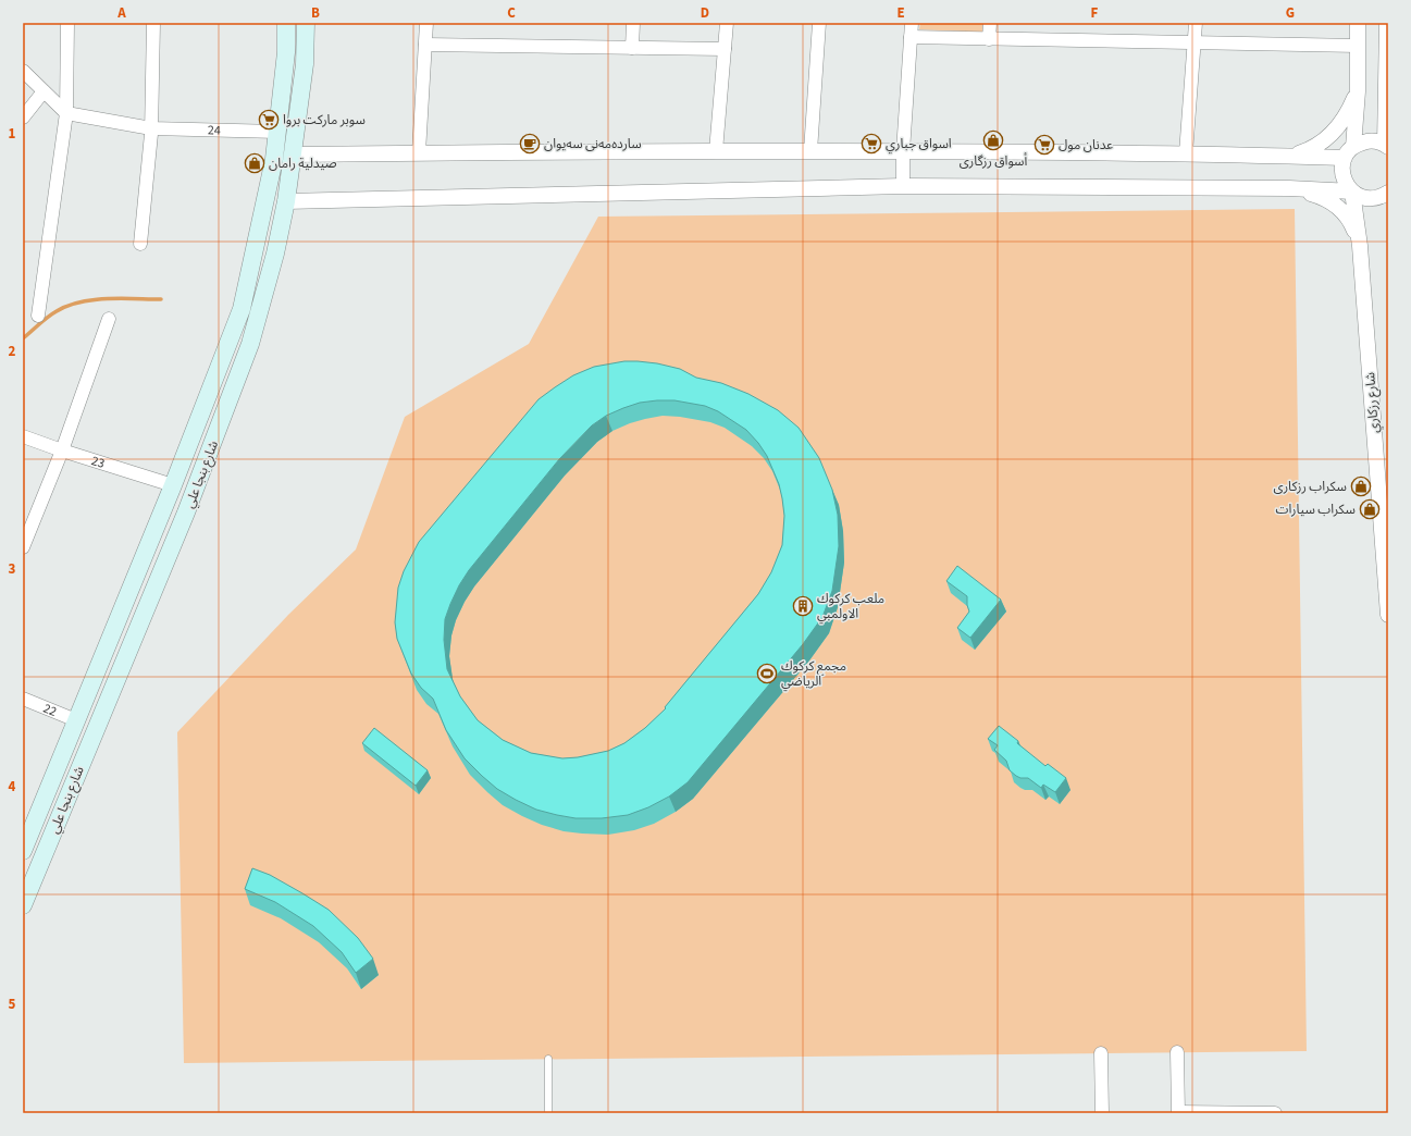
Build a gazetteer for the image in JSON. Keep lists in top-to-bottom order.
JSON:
{
  "streets": {
    "main road": ["شارع بنجا علي"],
    "street": [
      "24",
      "شارع رزكاري",
      "23",
      "22"
    ]
  },
  "crossings": [
    ["24", "شارع بنجا علي"],
    ["23", "شارع بنجا علي"],
    ["شارع بنجا علي", "22"]
  ],
  "places": {
    "supermarket": ["سوبر ماركت بروا", "اسواق جباري", "عدنان مول"],
    "shop": [
      "أسواق رزگارى",
      "صيدلية رامان",
      "سكراب رزكارى",
      "سكراب سيارات"
    ],
    "cafe": ["ساردەمەنی سەیوان"],
    "building": ["ملعب كركوك الاولمبي"],
    "sports": ["مجمع كركوك الرياضي"]
  },
  "grid": {
    "columns": [
      "A",
      "B",
      "C",
      "D",
      "E",
      "F",
      "G"
    ],
    "rows": [
      "1",
      "2",
      "3",
      "4",
      "5"
    ]
  }
}
